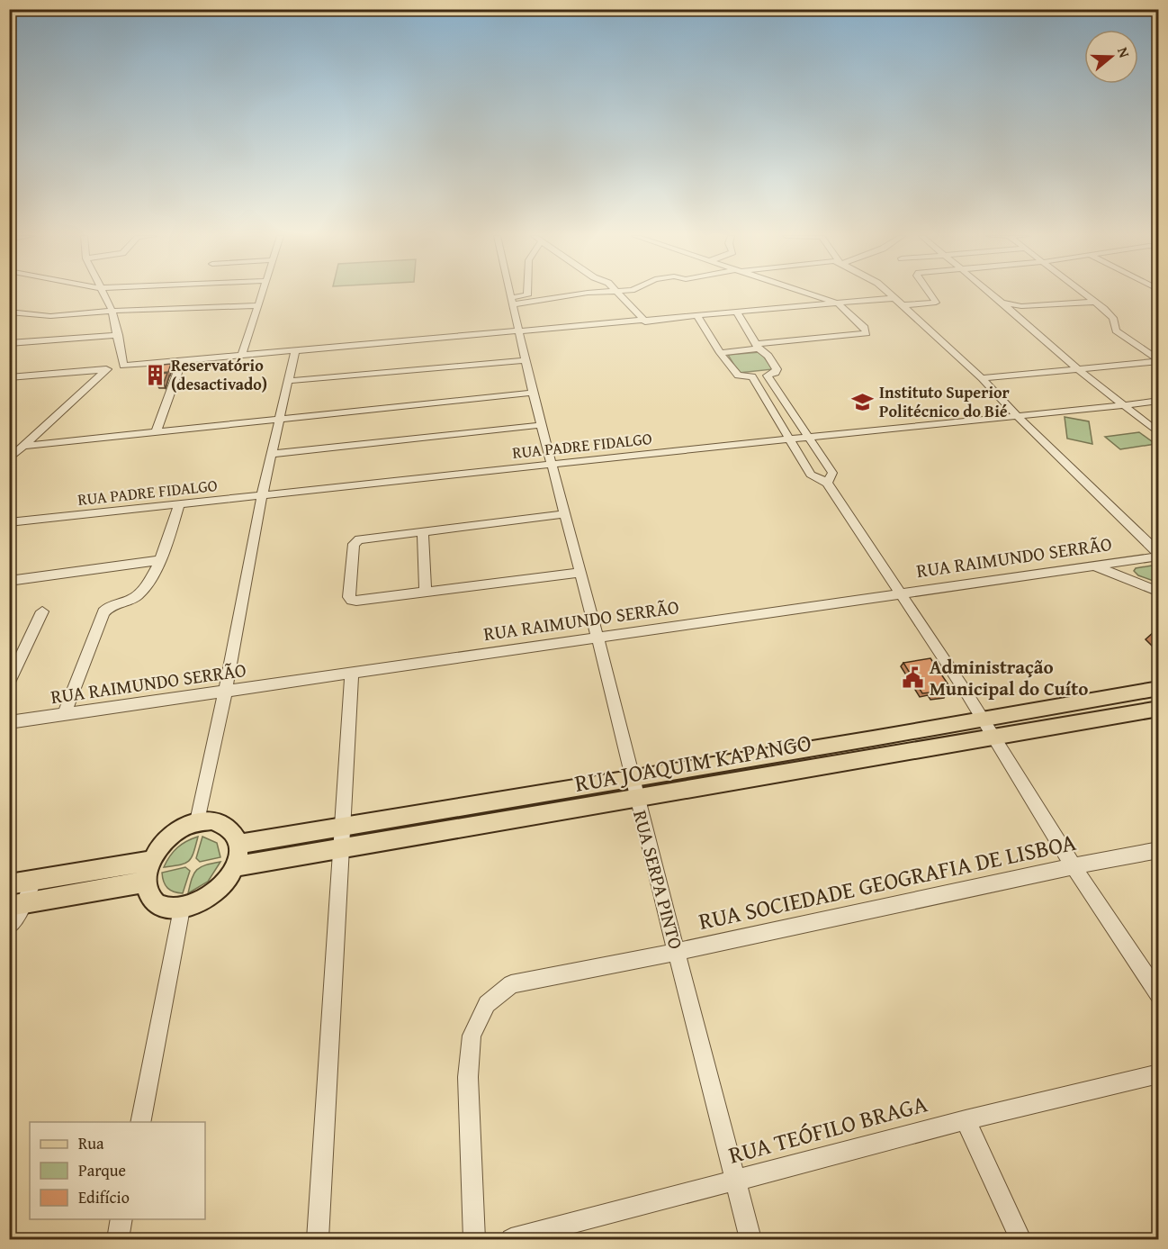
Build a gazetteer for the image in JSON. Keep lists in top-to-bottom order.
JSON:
{
  "streets": {
    "main road": ["RUA JOAQUIM KAPANGO"],
    "street": [
      "RUA PADRE FIDALGO",
      "RUA RAIMUNDO SERRÃO",
      "RUA SERPA PINTO",
      "RUA SOCIEDADE GEOGRAFIA DE LISBOA",
      "RUA TEÓFILO BRAGA"
    ]
  },
  "crossings": [
    ["RUA PADRE FIDALGO", "RUA SERPA PINTO"],
    ["RUA RAIMUNDO SERRÃO", "RUA SERPA PINTO"],
    ["RUA JOAQUIM KAPANGO", "RUA SERPA PINTO"],
    ["RUA SERPA PINTO", "RUA SOCIEDADE GEOGRAFIA DE LISBOA"],
    ["RUA SERPA PINTO", "RUA TEÓFILO BRAGA"]
  ],
  "places": {
    "building": ["Reservatório (desactivado)"],
    "school or university": ["Instituto Superior Politécnico do Bié"],
    "public building": ["Administração Municipal do Cuíto"]
  },
  "legend": ["Rua", "Parque", "Edifício"],
  "north": "right"
}
